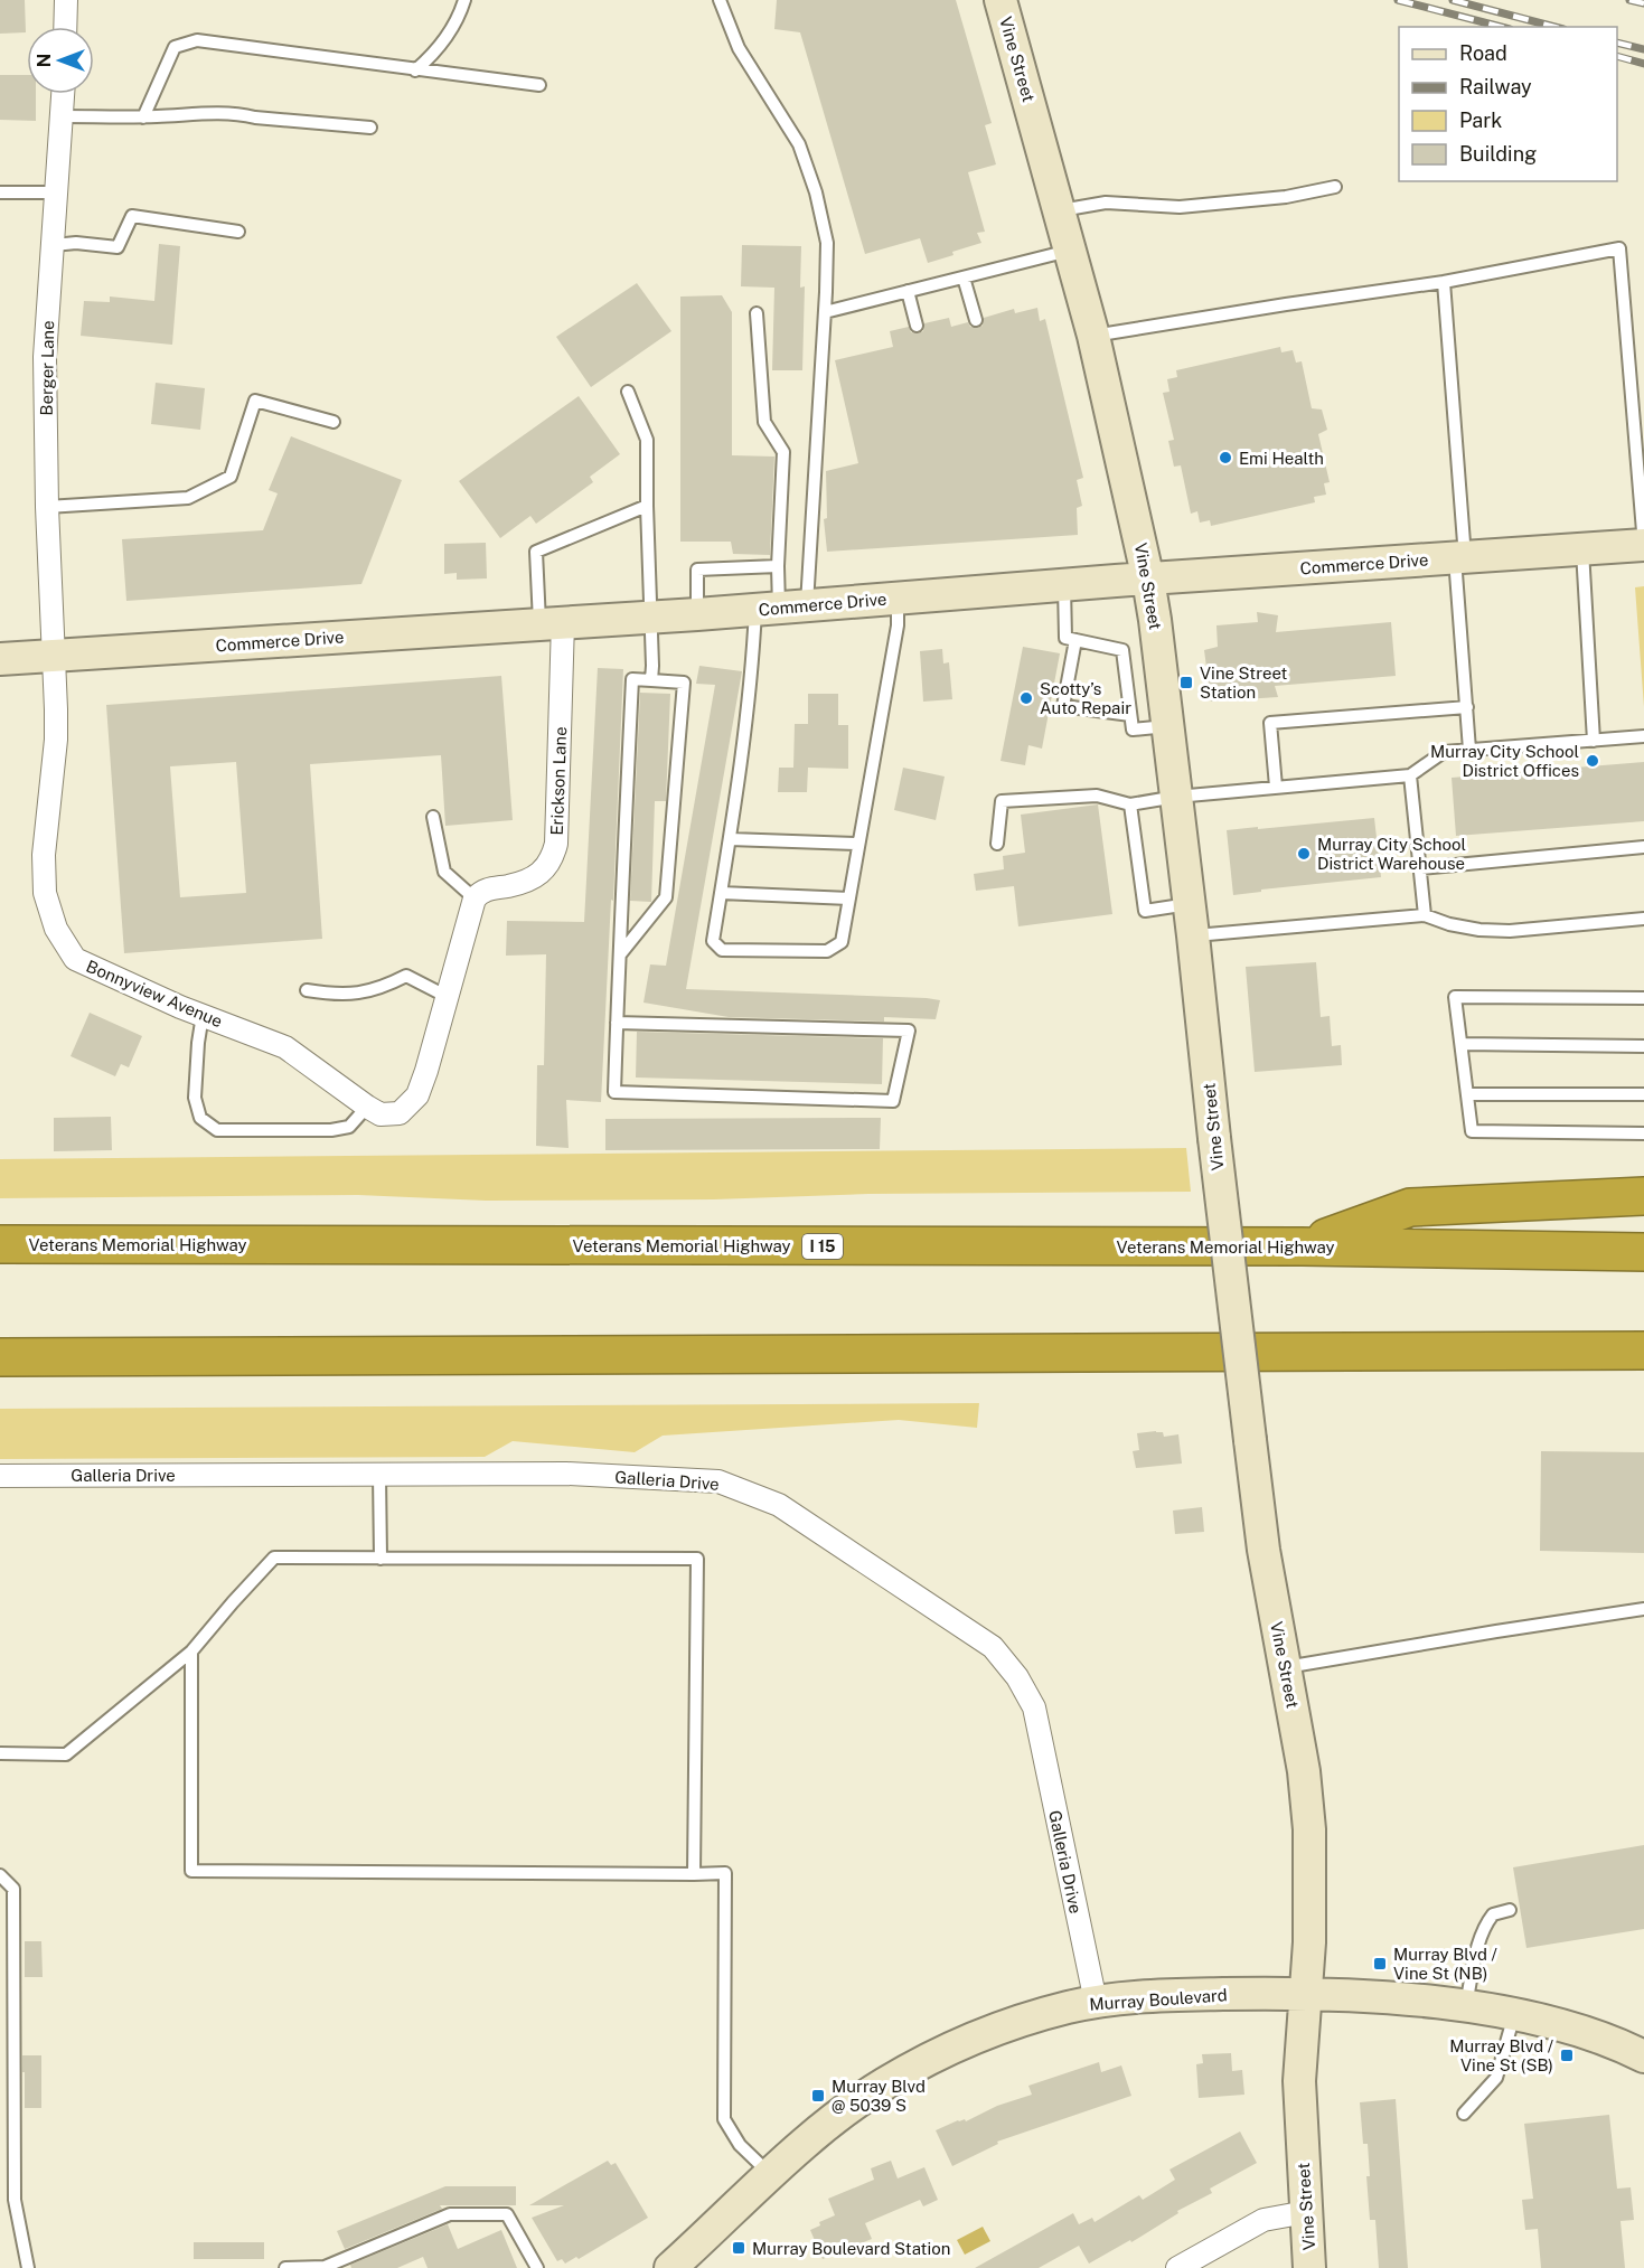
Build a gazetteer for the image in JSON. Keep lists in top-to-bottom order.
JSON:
{
  "streets": {
    "highway": ["Veterans Memorial Highway", "I 15"],
    "street": [
      "Vine Street",
      "Berger Lane",
      "Commerce Drive",
      "Erickson Lane",
      "Bonnyview Avenue",
      "Galleria Drive",
      "Murray Boulevard"
    ]
  },
  "crossings": [
    ["Vine Street", "Commerce Drive"],
    ["Vine Street", "Murray Boulevard"],
    ["Berger Lane", "Commerce Drive"],
    ["Berger Lane", "Bonnyview Avenue"],
    ["Commerce Drive", "Erickson Lane"],
    ["Commerce Drive", "Bonnyview Avenue"],
    ["Galleria Drive", "Murray Boulevard"]
  ],
  "places": {
    "other": [
      "Emi Health",
      "Scotty’s Auto Repair",
      "Murray City School District Offices",
      "Murray City School District Warehouse"
    ],
    "transit": [
      "Vine Street Station",
      "Murray Blvd / Vine St (NB)",
      "Murray Blvd / Vine St (SB)",
      "Murray Blvd @ 5039 S",
      "Murray Boulevard Station"
    ]
  },
  "legend": [
    "Road",
    "Railway",
    "Park",
    "Building"
  ],
  "north": "left"
}
